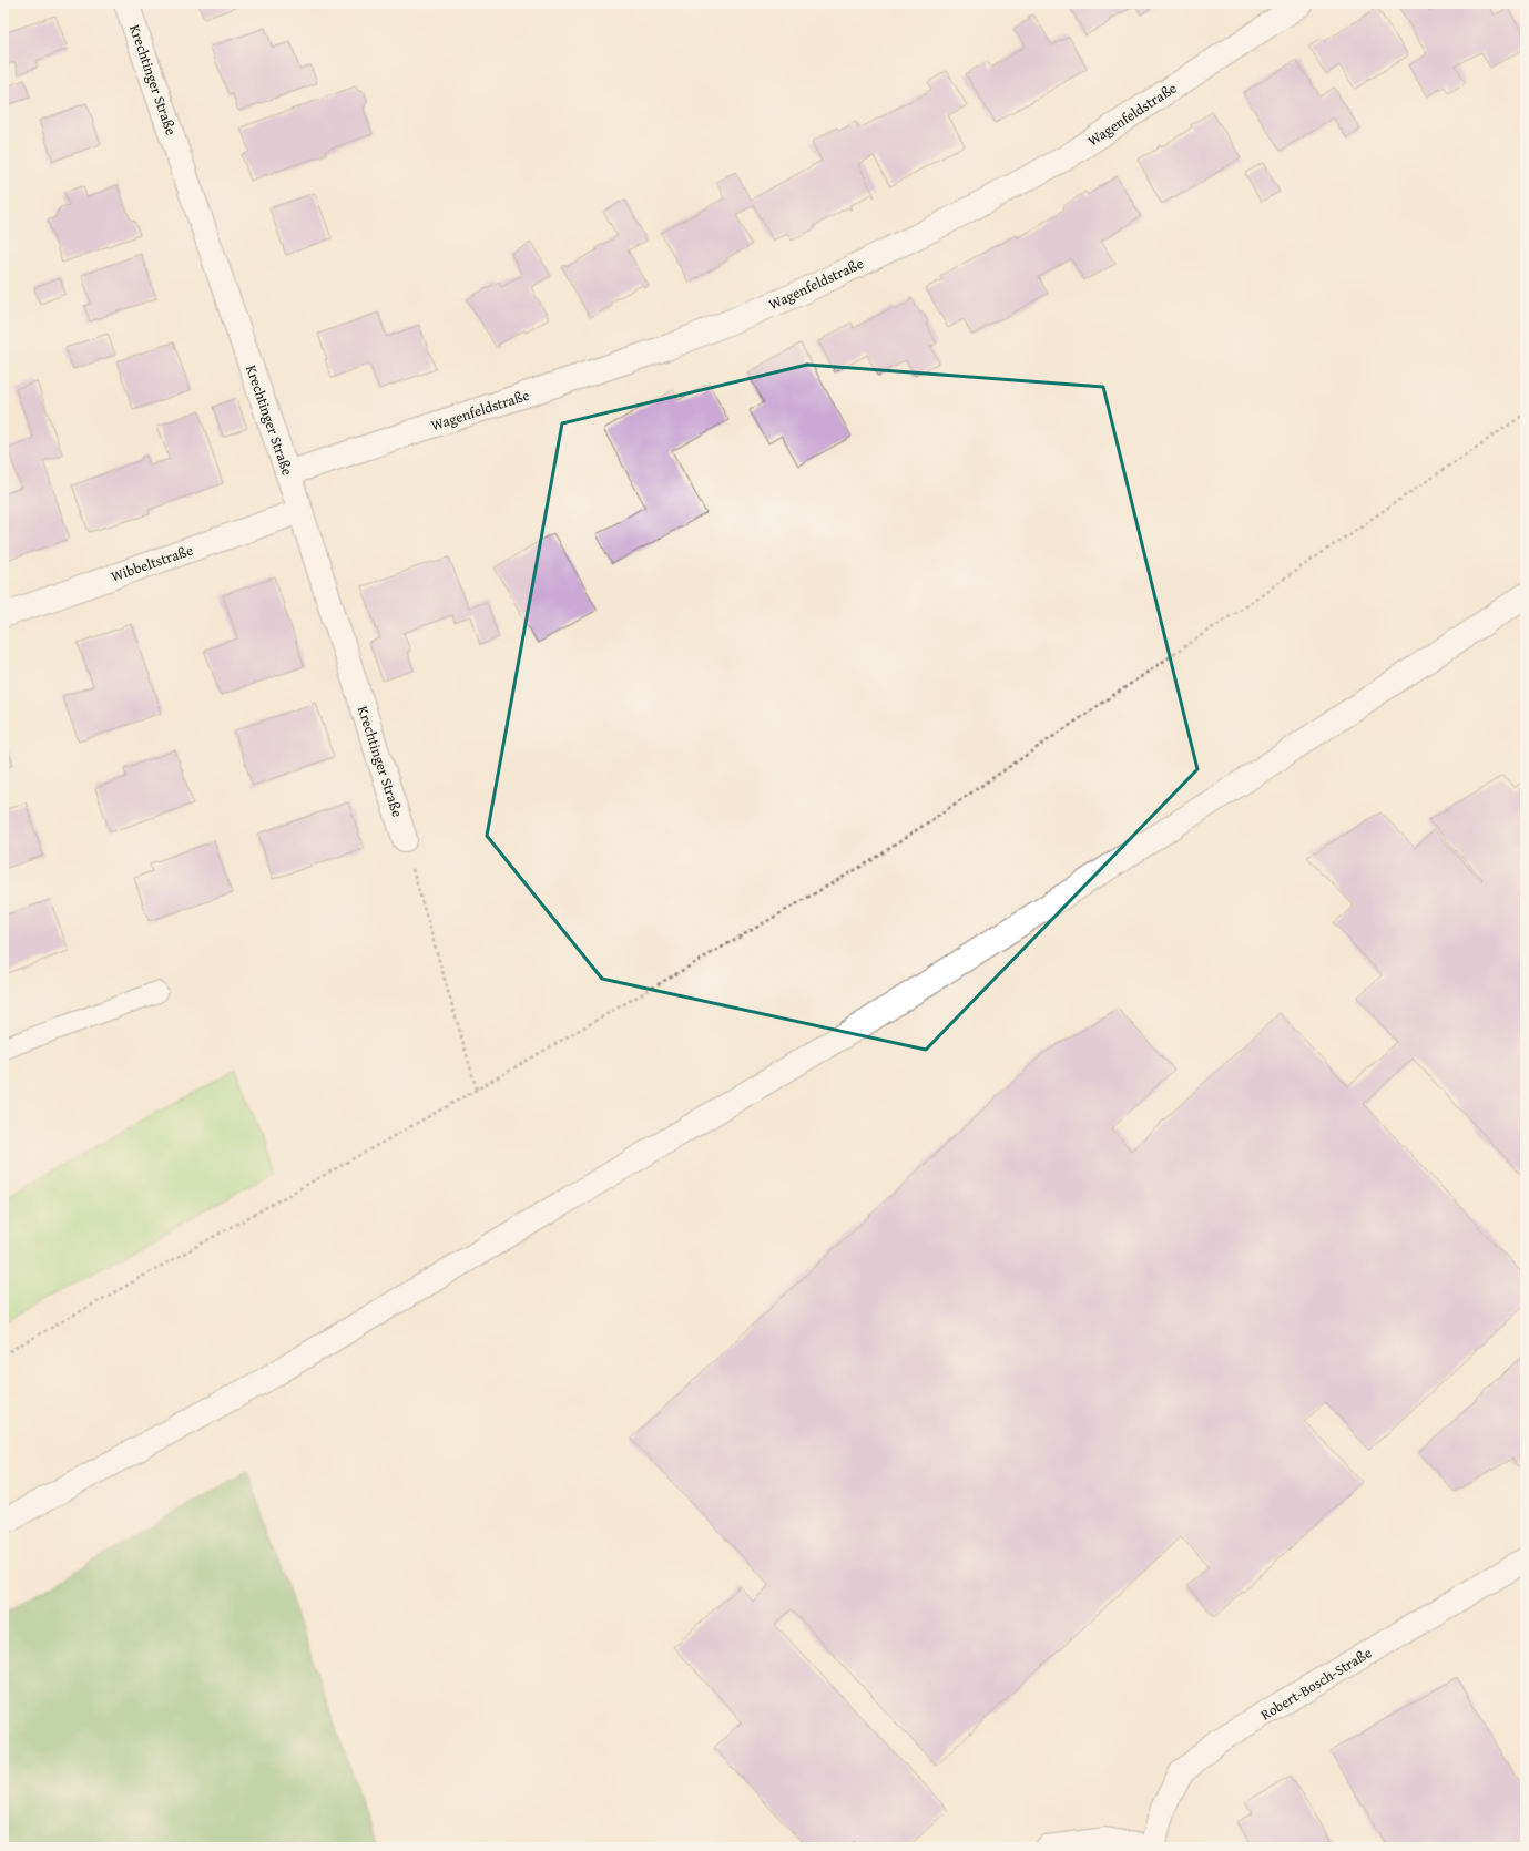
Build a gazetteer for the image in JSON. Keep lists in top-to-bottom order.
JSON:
{
  "streets": {
    "street": [
      "Krechtinger Straße",
      "Wagenfeldstraße",
      "Wibbeltstraße",
      "Robert-Bosch-Straße"
    ]
  },
  "crossings": [
    ["Krechtinger Straße", "Wagenfeldstraße"],
    ["Krechtinger Straße", "Wibbeltstraße"]
  ]
}
